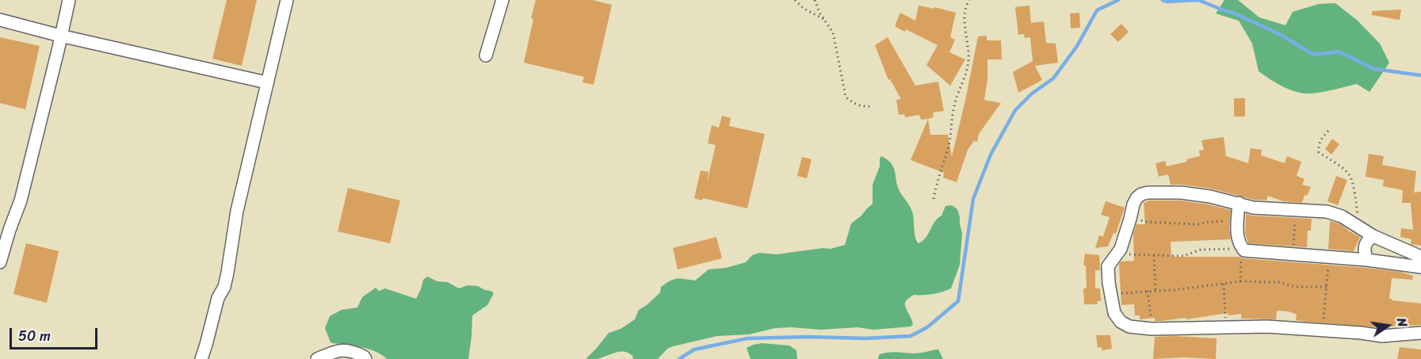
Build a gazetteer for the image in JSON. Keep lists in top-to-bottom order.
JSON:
{
  "scale_bar": "50 m",
  "north": "right"
}
